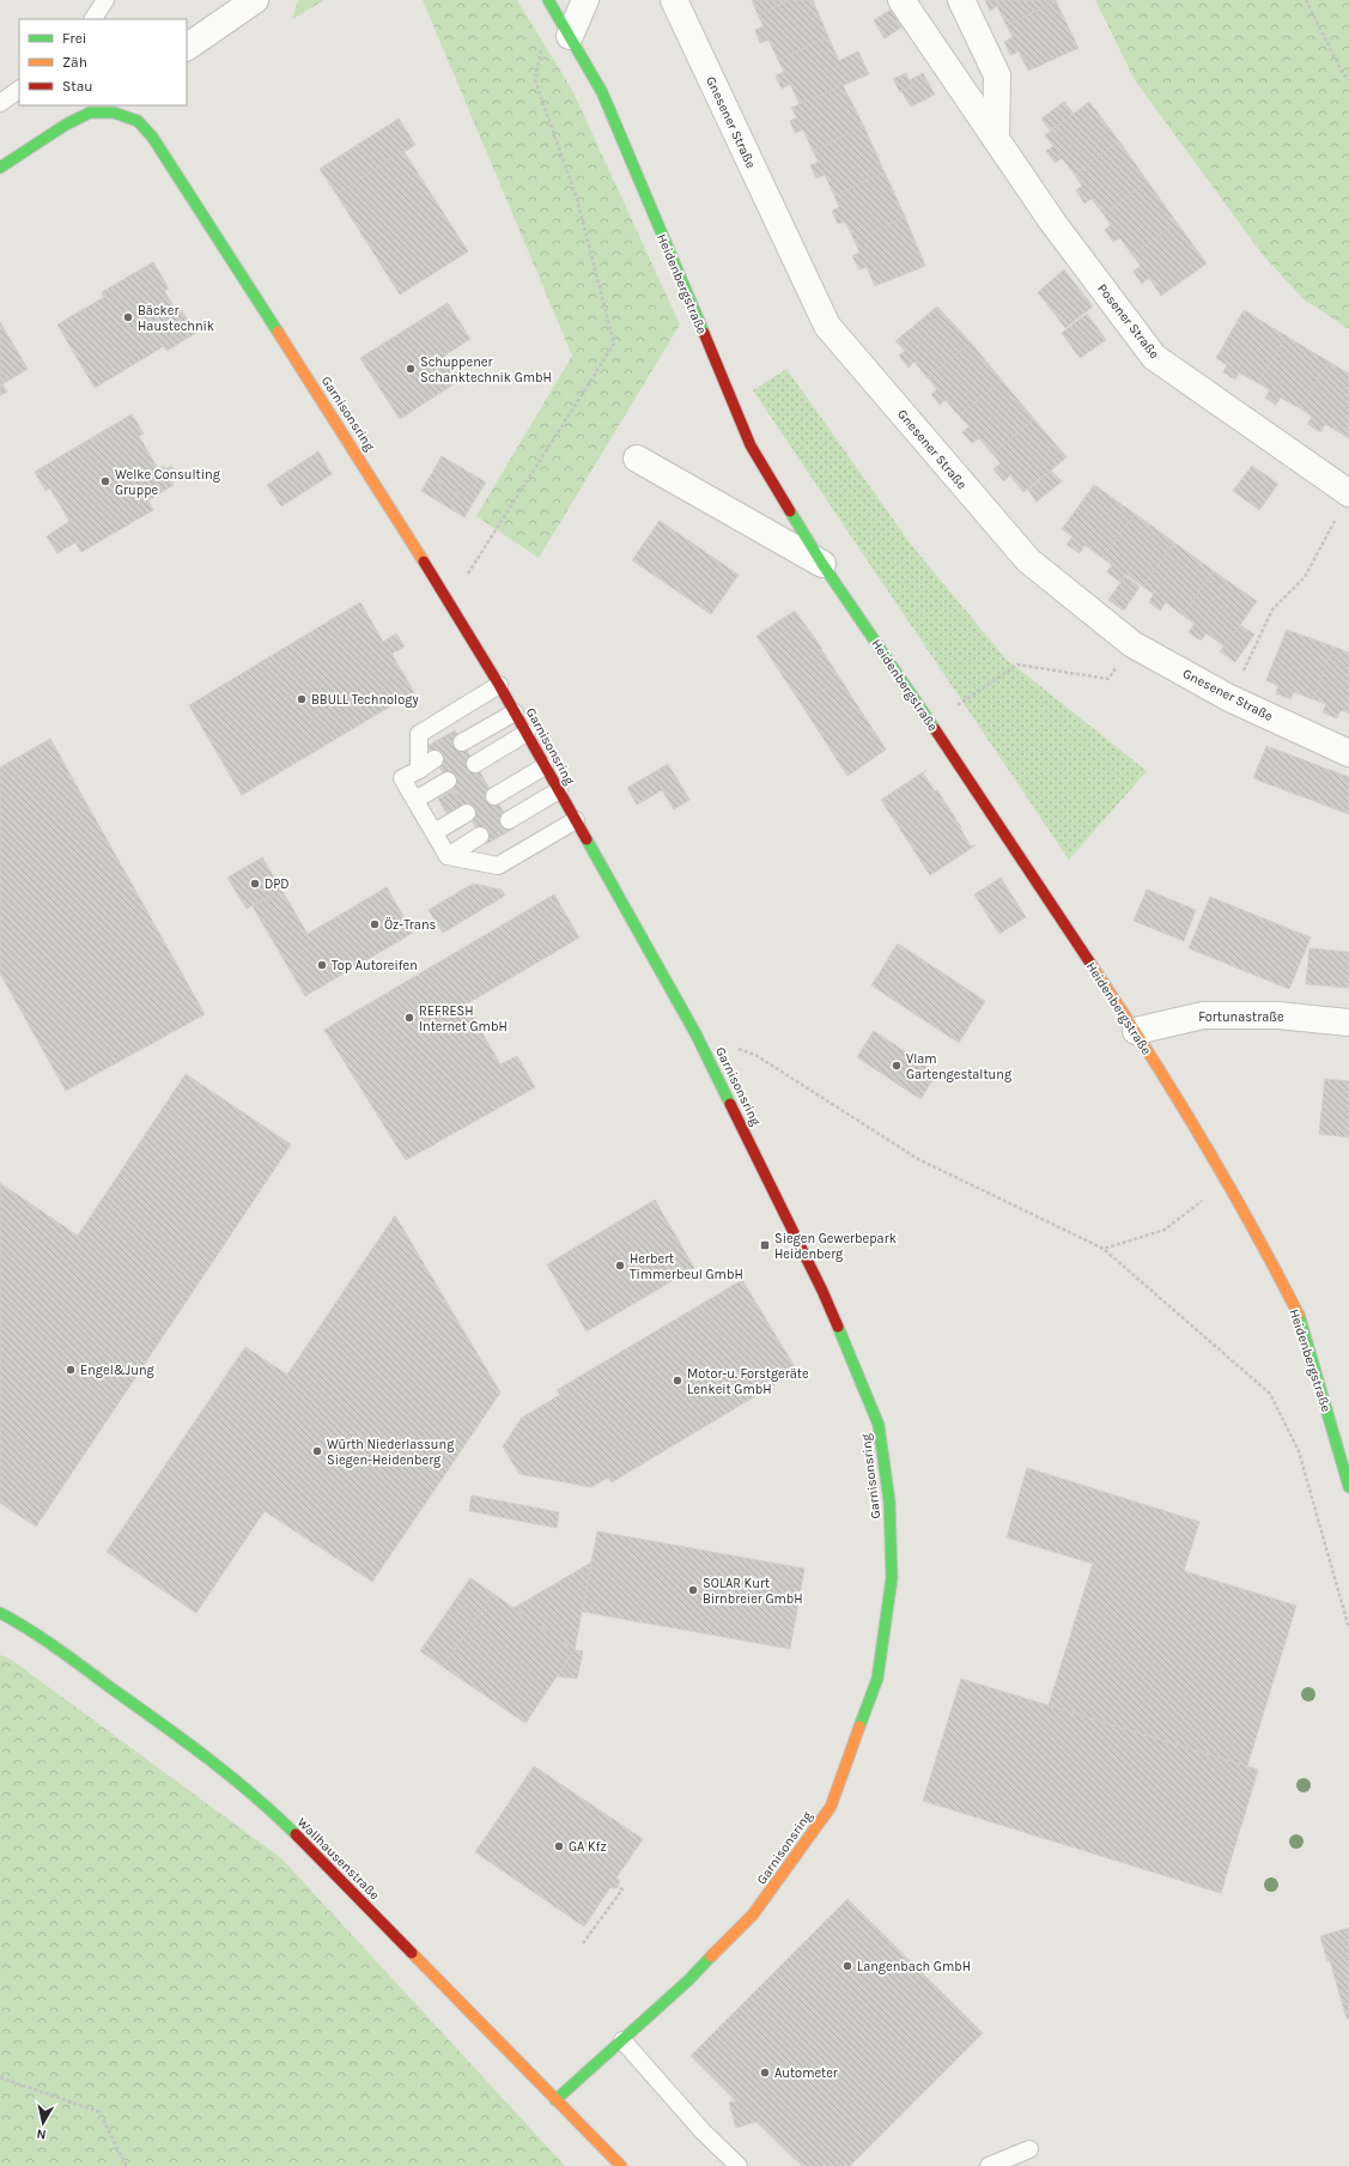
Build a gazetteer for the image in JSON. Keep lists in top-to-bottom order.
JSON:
{
  "streets": {
    "street": [
      "Gnesener Straße",
      "Heidenbergstraße",
      "Posener Straße",
      "Garnisonsring",
      "Fortunastraße",
      "Wallhausenstraße"
    ]
  },
  "crossings": [
    ["Heidenbergstraße", "Fortunastraße"],
    ["Garnisonsring", "Wallhausenstraße"]
  ],
  "places": {
    "other": [
      "Bäcker Haustechnik",
      "Schuppener Schanktechnik GmbH",
      "Welke Consulting Gruppe",
      "BBULL Technology",
      "DPD",
      "Öz-Trans",
      "Top Autoreifen",
      "REFRESH Internet GmbH",
      "Vlam Gartengestaltung",
      "Herbert Timmerbeul GmbH",
      "Engel&Jung",
      "Motor-u. Forstgeräte Lenkeit GmbH",
      "Würth Niederlassung Siegen-Heidenberg",
      "SOLAR Kurt Birnbreier GmbH",
      "GA Kfz",
      "Langenbach GmbH",
      "Autometer"
    ],
    "transit": ["Siegen Gewerbepark Heidenberg"]
  },
  "legend": ["Frei", "Zäh", "Stau"],
  "north": "bottom"
}
